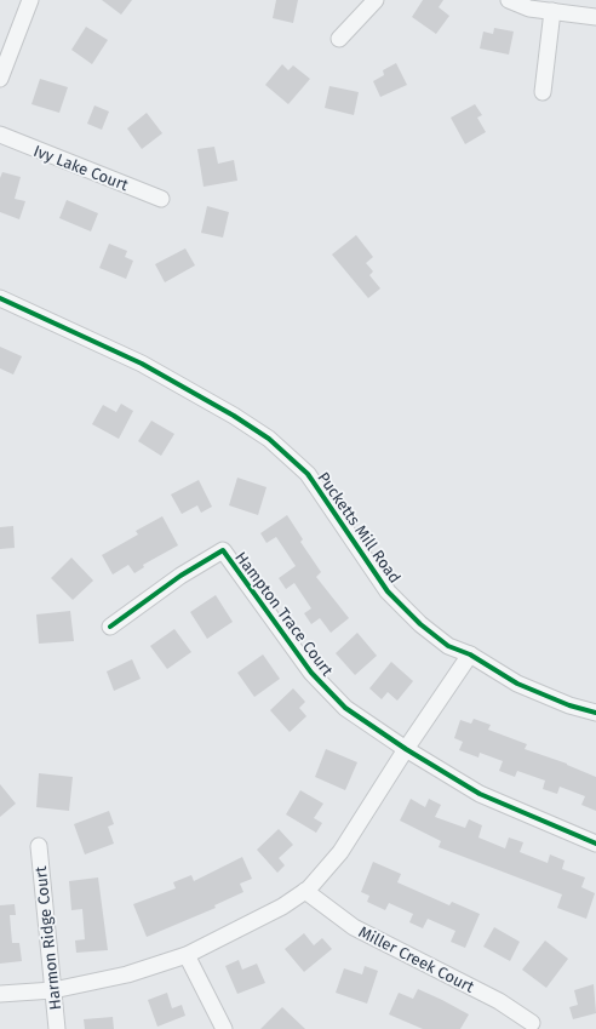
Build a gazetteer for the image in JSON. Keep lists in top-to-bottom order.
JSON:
{
  "streets": {
    "street": [
      "Ivy Lake Court",
      "Pucketts Mill Road",
      "Hampton Trace Court",
      "Harmon Ridge Court",
      "Miller Creek Court"
    ]
  }
}
